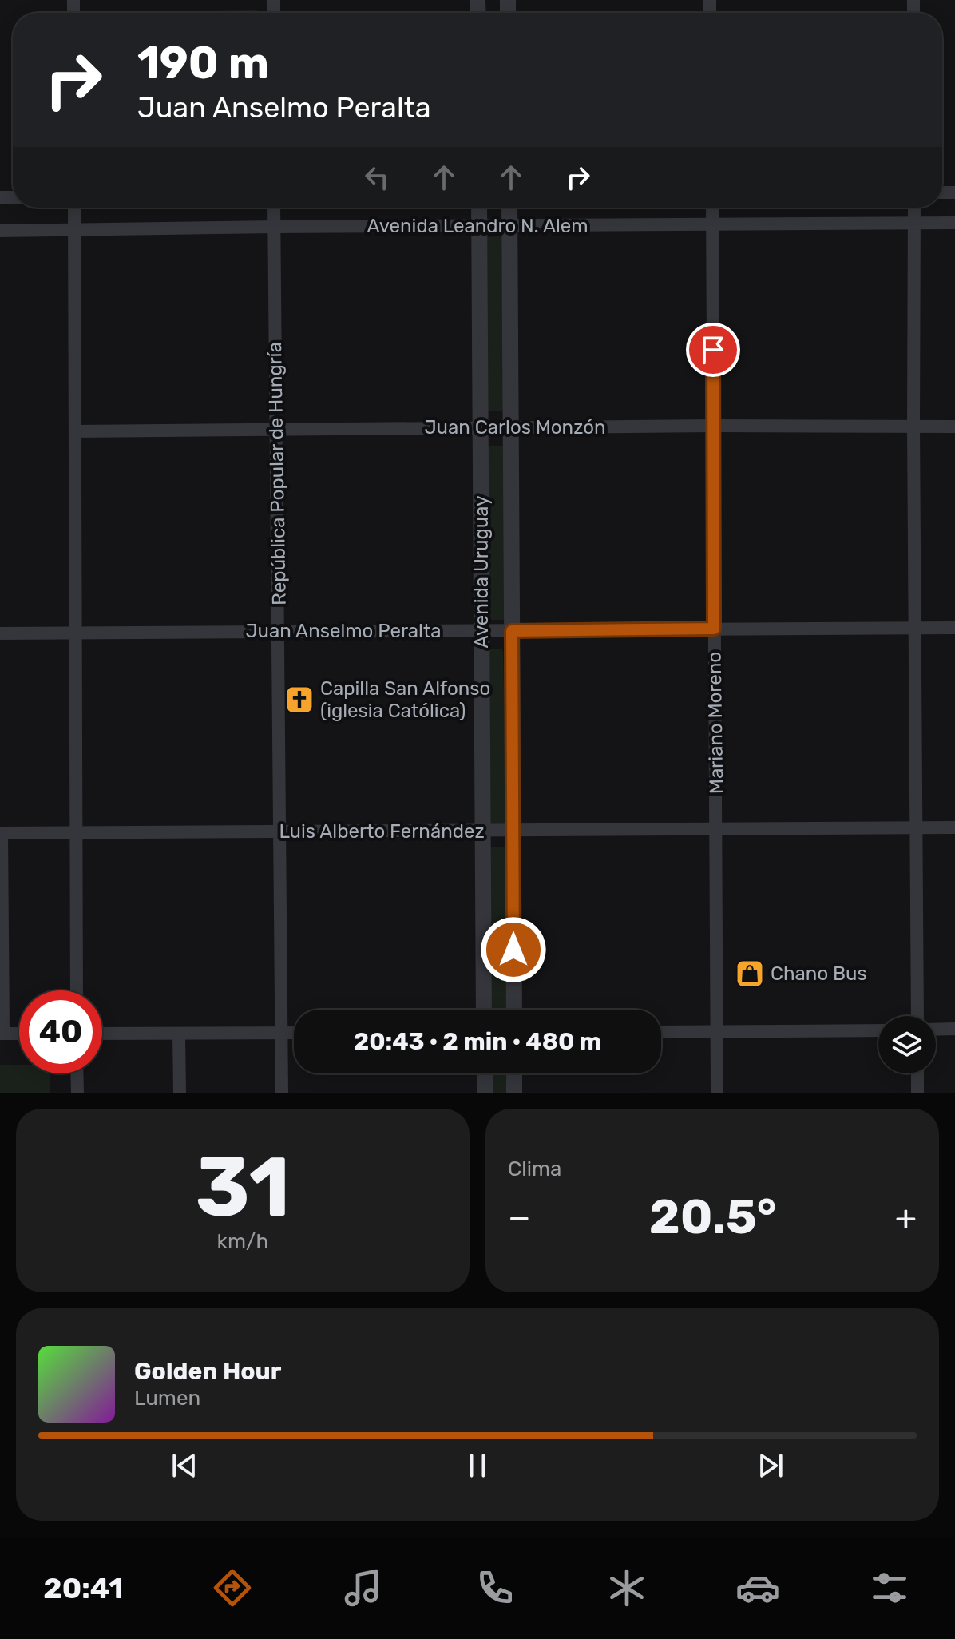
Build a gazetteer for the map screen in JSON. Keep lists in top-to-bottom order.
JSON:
{
  "streets": {
    "street": [
      "Avenida Leandro N. Alem",
      "Juan Carlos Monzón",
      "República Popular de Hungría",
      "Avenida Uruguay",
      "Juan Anselmo Peralta",
      "Mariano Moreno",
      "Luis Alberto Fernández"
    ]
  },
  "crossings": [
    ["Avenida Leandro N. Alem", "República Popular de Hungría"],
    ["Avenida Leandro N. Alem", "Avenida Uruguay"],
    ["Avenida Leandro N. Alem", "Mariano Moreno"],
    ["Juan Carlos Monzón", "República Popular de Hungría"],
    ["Juan Carlos Monzón", "Avenida Uruguay"],
    ["Juan Carlos Monzón", "Mariano Moreno"],
    ["República Popular de Hungría", "Juan Anselmo Peralta"],
    ["República Popular de Hungría", "Luis Alberto Fernández"],
    ["Avenida Uruguay", "Juan Anselmo Peralta"],
    ["Avenida Uruguay", "Luis Alberto Fernández"],
    ["Juan Anselmo Peralta", "Mariano Moreno"],
    ["Mariano Moreno", "Luis Alberto Fernández"]
  ],
  "places": {
    "church": ["Capilla San Alfonso (iglesia Católica)"],
    "shop": ["Chano Bus"]
  },
  "page": {
    "turn": ["190 m", "Juan Anselmo Peralta"],
    "limit": "40",
    "trip": "20:43 · 2 min · 480 m",
    "tile": [
      ["31", "km/h"],
      "Clima"
    ],
    "heat": ["−", "20.5°", "+"],
    "song": ["Golden Hour", "Lumen"],
    "tabs": "20:41"
  }
}
